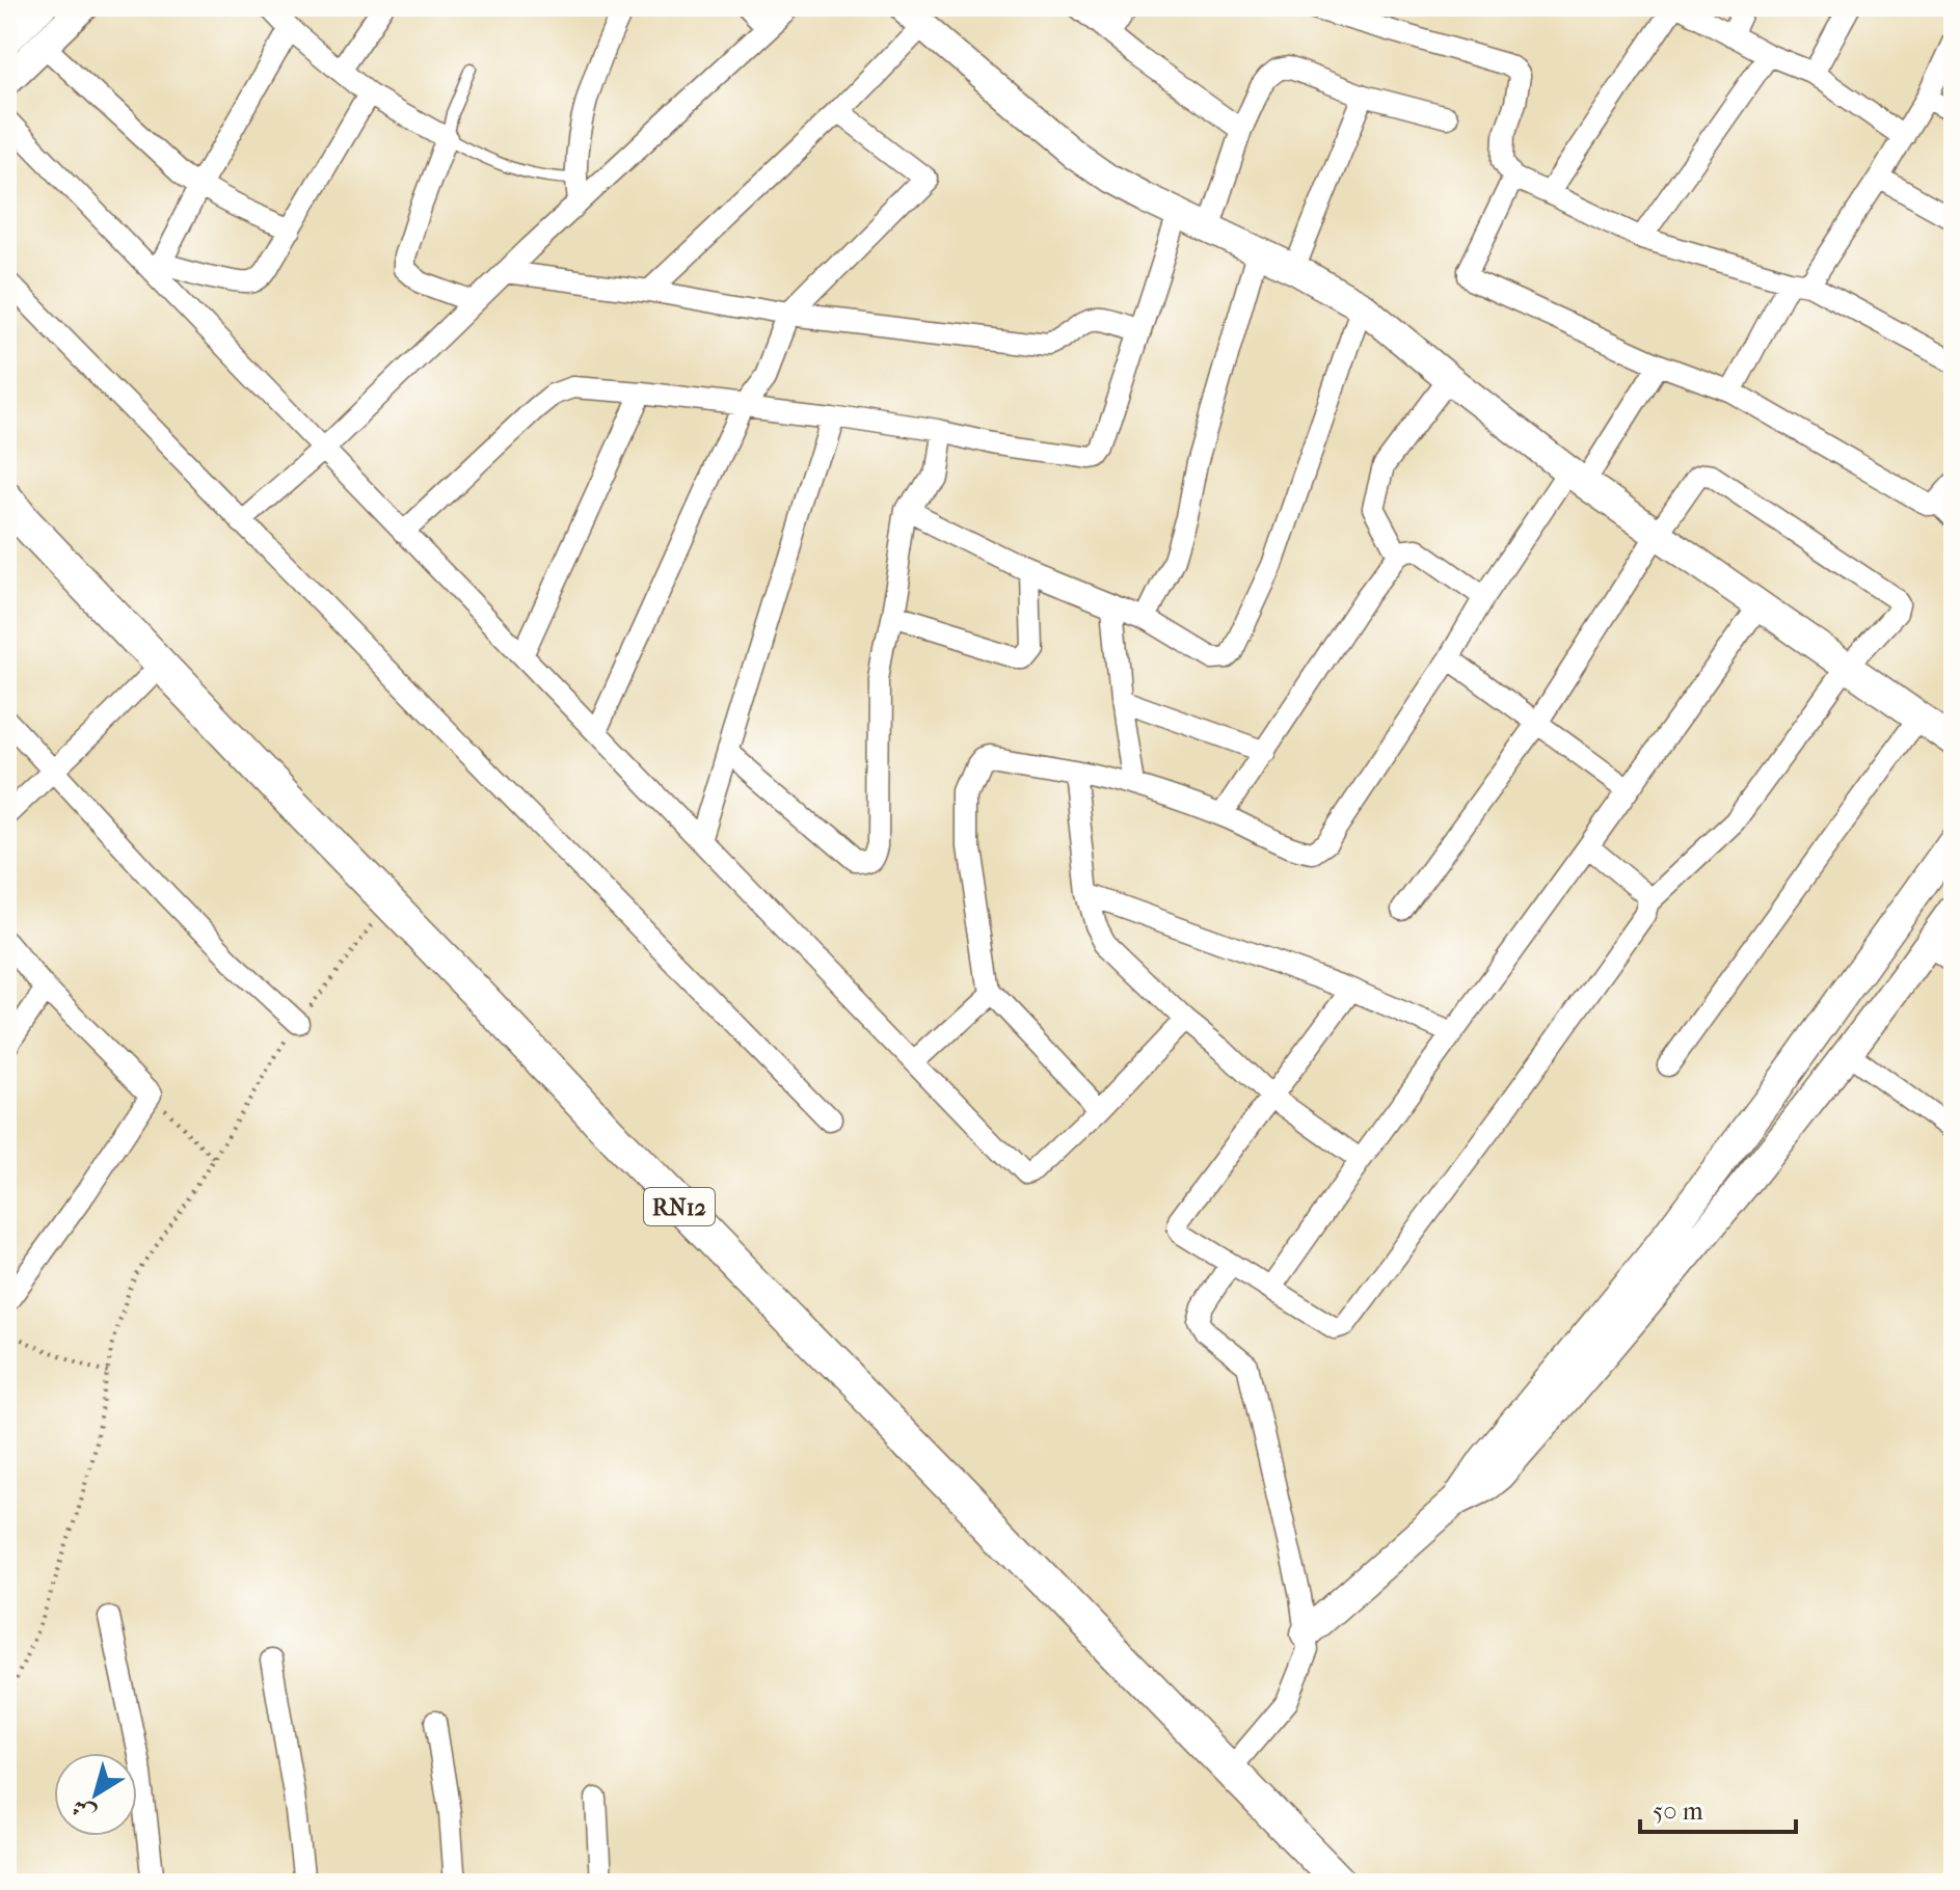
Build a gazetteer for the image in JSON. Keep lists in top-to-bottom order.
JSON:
{
  "streets": {
    "main road": ["RN12"]
  },
  "scale_bar": "50 m",
  "north": "bottom left"
}
